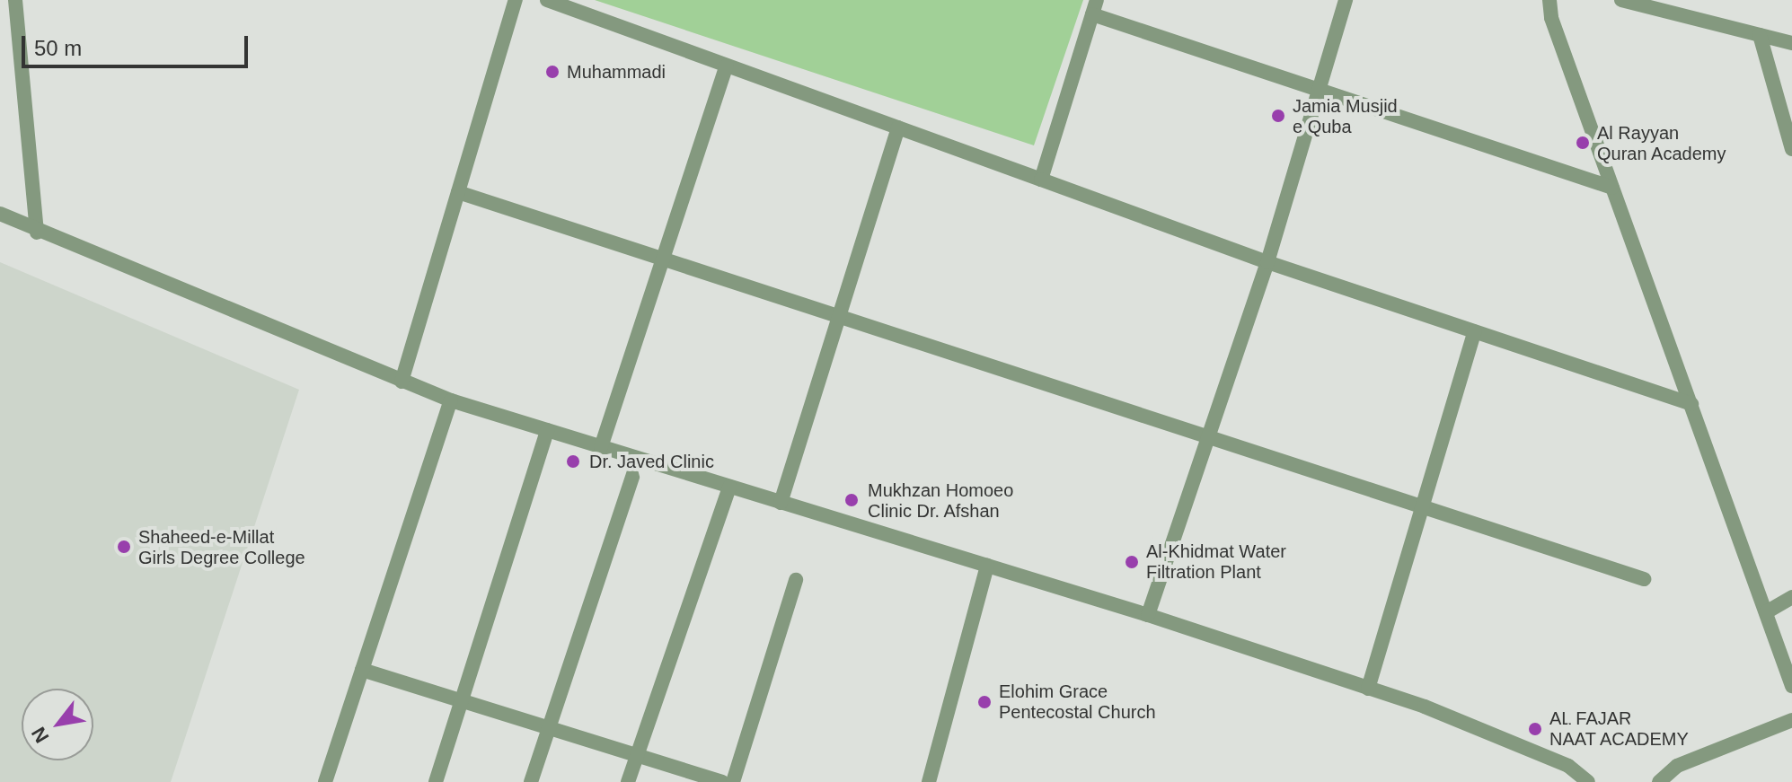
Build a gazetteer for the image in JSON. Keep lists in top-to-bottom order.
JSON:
{
  "places": [
    "Muhammadi",
    "Jamia Musjid e Quba",
    "Al Rayyan Quran Academy",
    "Dr. Javed Clinic",
    "Mukhzan Homoeo Clinic Dr. Afshan",
    "Shaheed-e-Millat Girls Degree College",
    "Al-Khidmat Water Filtration Plant",
    "Elohim Grace Pentecostal Church",
    "AL FAJAR NAAT ACADEMY"
  ],
  "scale_bar": "50 m",
  "north": "bottom left"
}
